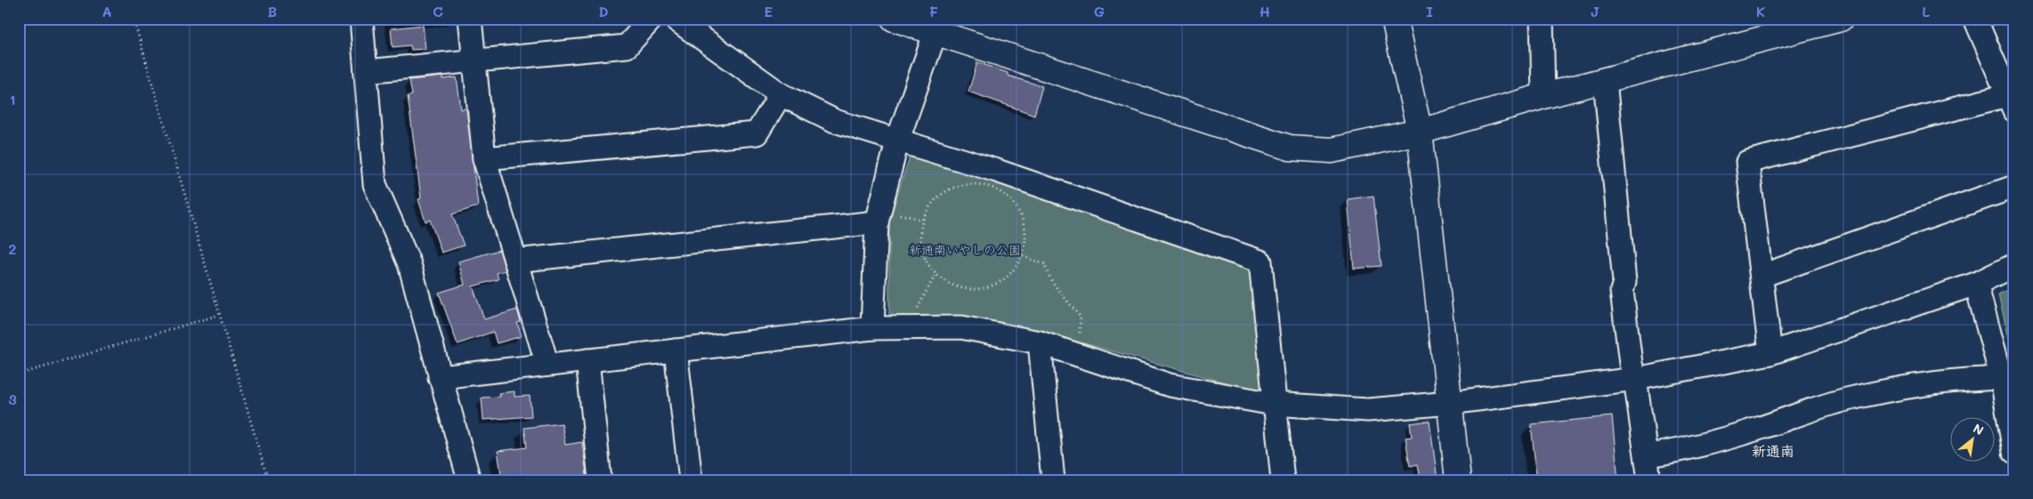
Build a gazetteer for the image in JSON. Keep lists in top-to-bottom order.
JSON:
{
  "districts": ["新通南"],
  "parks": ["新通南いやしの公園"],
  "north": "top right",
  "grid": {
    "columns": [
      "A",
      "B",
      "C",
      "D",
      "E",
      "F",
      "G",
      "H",
      "I",
      "J",
      "K",
      "L"
    ],
    "rows": ["1", "2", "3"]
  }
}
